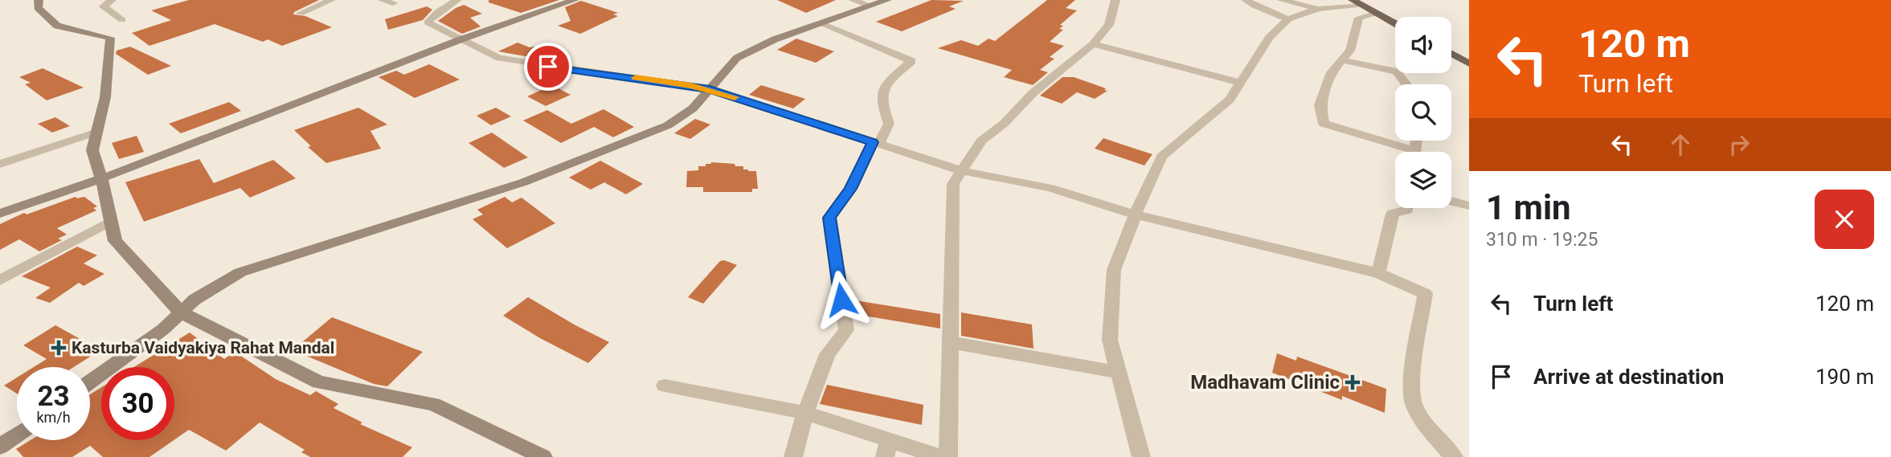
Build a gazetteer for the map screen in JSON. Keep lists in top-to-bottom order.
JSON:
{
  "places": {
    "health": ["Kasturba Vaidyakiya Rahat Mandal", "Madhavam Clinic"]
  },
  "page": {
    "turn": ["120 m", "Turn left"],
    "heading": ["1 min", "310 m · 19:25"],
    "list": [
      {
        "name": "Turn left",
        "value": "120 m"
      },
      {
        "name": "Arrive at destination",
        "value": "190 m"
      }
    ],
    "speed": "23 km/h",
    "limit": "30"
  }
}
